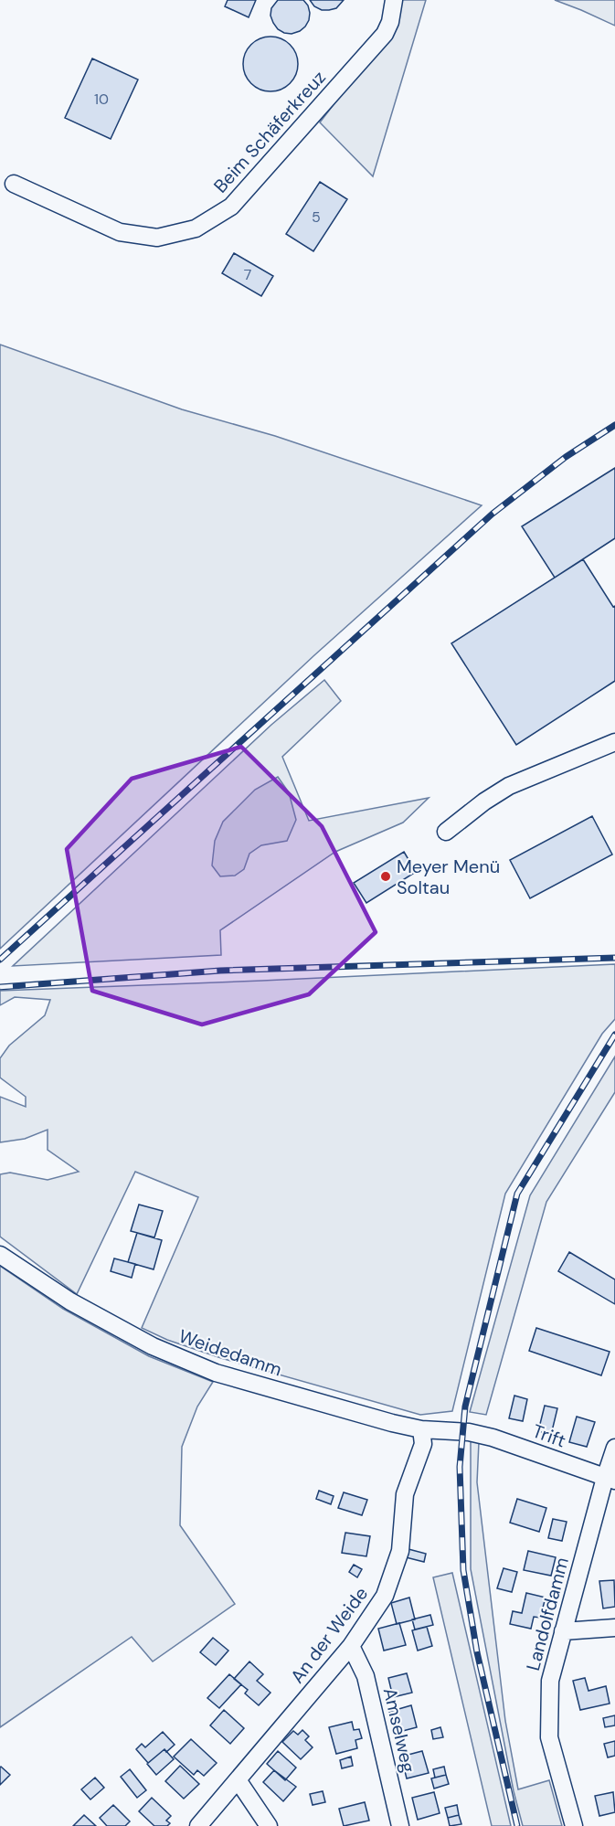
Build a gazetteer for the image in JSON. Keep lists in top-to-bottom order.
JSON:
{
  "streets": {
    "street": [
      "Beim Schäferkreuz",
      "Weidedamm",
      "Trift",
      "Landolfdamm",
      "An der Weide",
      "Amselweg"
    ]
  },
  "crossings": [
    ["Weidedamm", "Trift"],
    ["Weidedamm", "An der Weide"],
    ["Trift", "Landolfdamm"],
    ["An der Weide", "Amselweg"]
  ],
  "places": ["Meyer Menü Soltau"],
  "house_numbers": ["10", "5", "7"]
}
